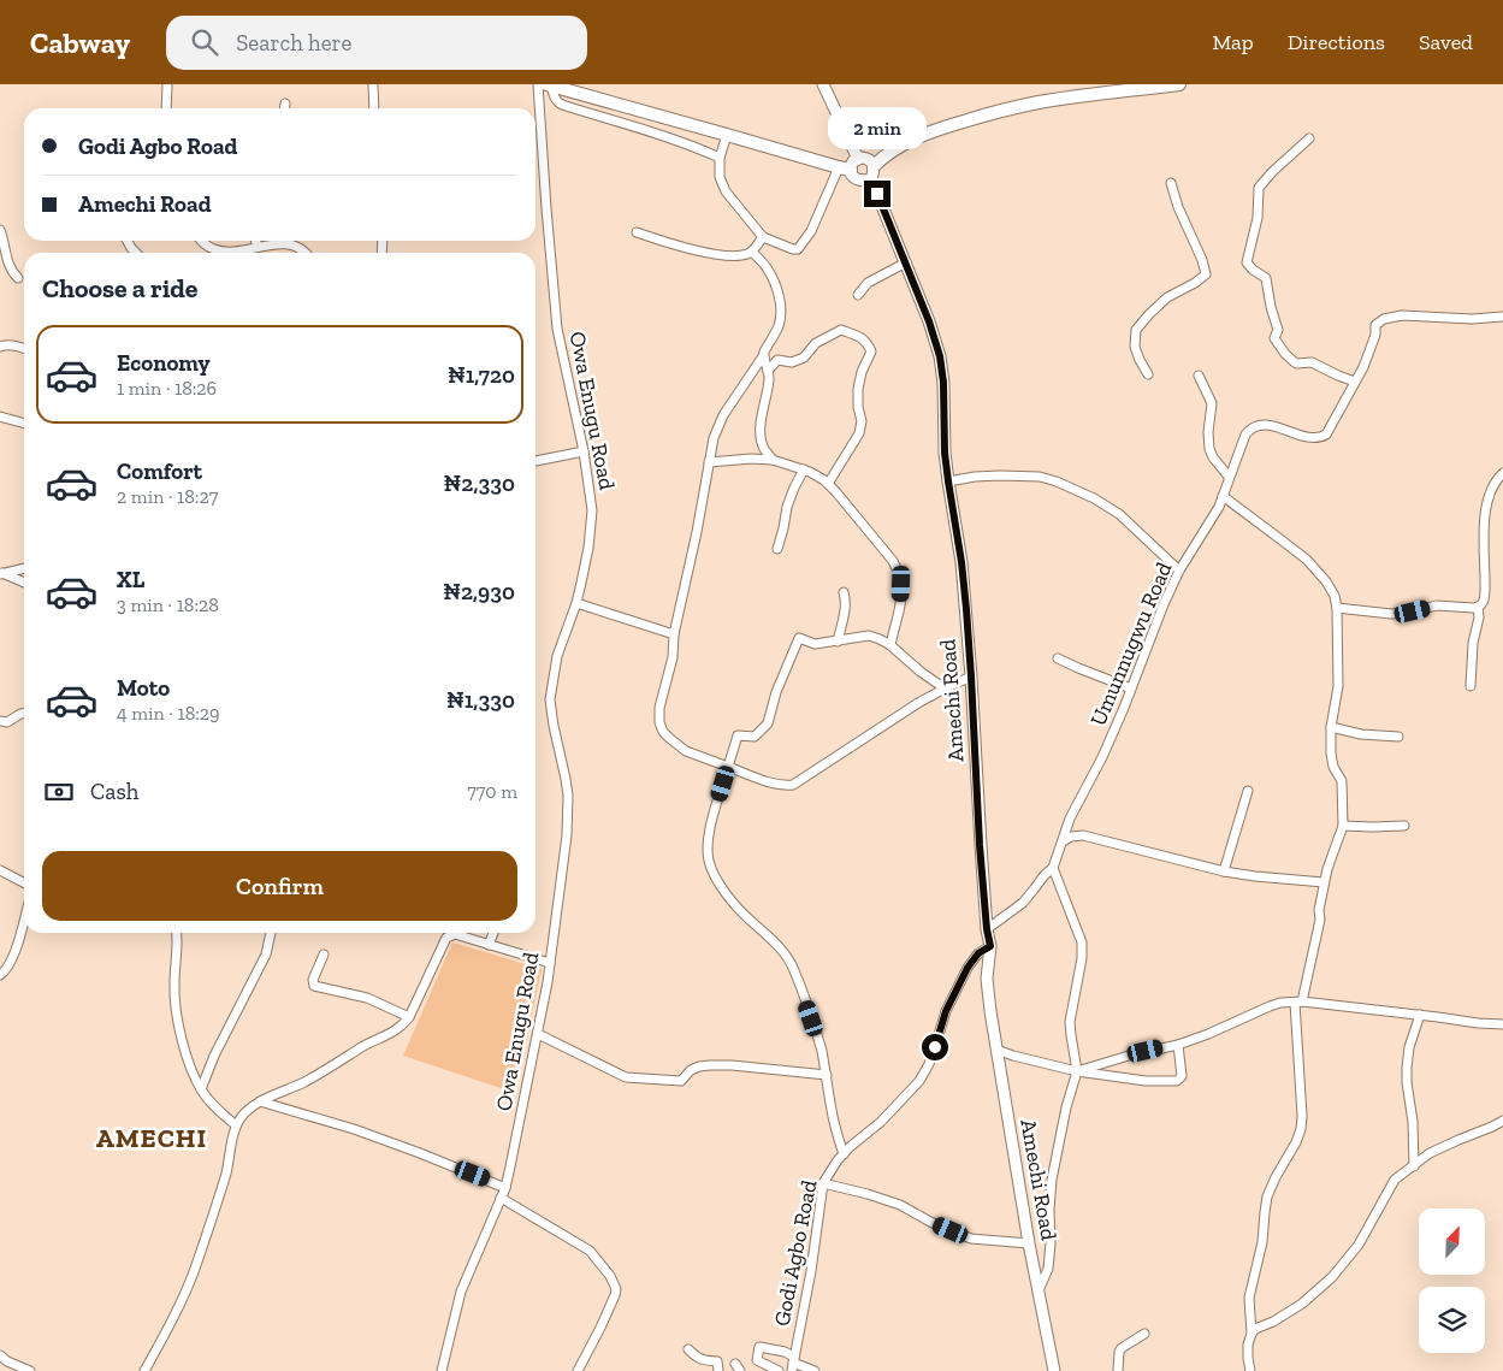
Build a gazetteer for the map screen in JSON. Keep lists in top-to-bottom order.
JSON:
{
  "streets": {
    "main road": ["Amechi Road"],
    "street": ["Owa Enugu Road", "Umunnugwu Road", "Godi Agbo Road"]
  },
  "crossings": [
    ["Umunnugwu Road", "Amechi Road"],
    ["Amechi Road", "Godi Agbo Road"]
  ],
  "districts": ["AMECHI"],
  "north": "top right",
  "page": {
    "header": "Cabway",
    "search": "Search here",
    "nav": ["Map", "Directions", "Saved"],
    "bubble": "2 min",
    "banner": ["Godi Agbo Road", "Amechi Road"],
    "heading": "Choose a ride",
    "list": [
      {
        "name": "Economy",
        "note": "1 min · 18:26",
        "value": "₦1,720"
      },
      {
        "name": "Comfort",
        "note": "2 min · 18:27",
        "value": "₦2,330"
      },
      {
        "name": "XL",
        "note": "3 min · 18:28",
        "value": "₦2,930"
      },
      {
        "name": "Moto",
        "note": "4 min · 18:29",
        "value": "₦1,330"
      }
    ],
    "pay": ["Cash", "770 m"],
    "buttons": "Confirm"
  }
}
